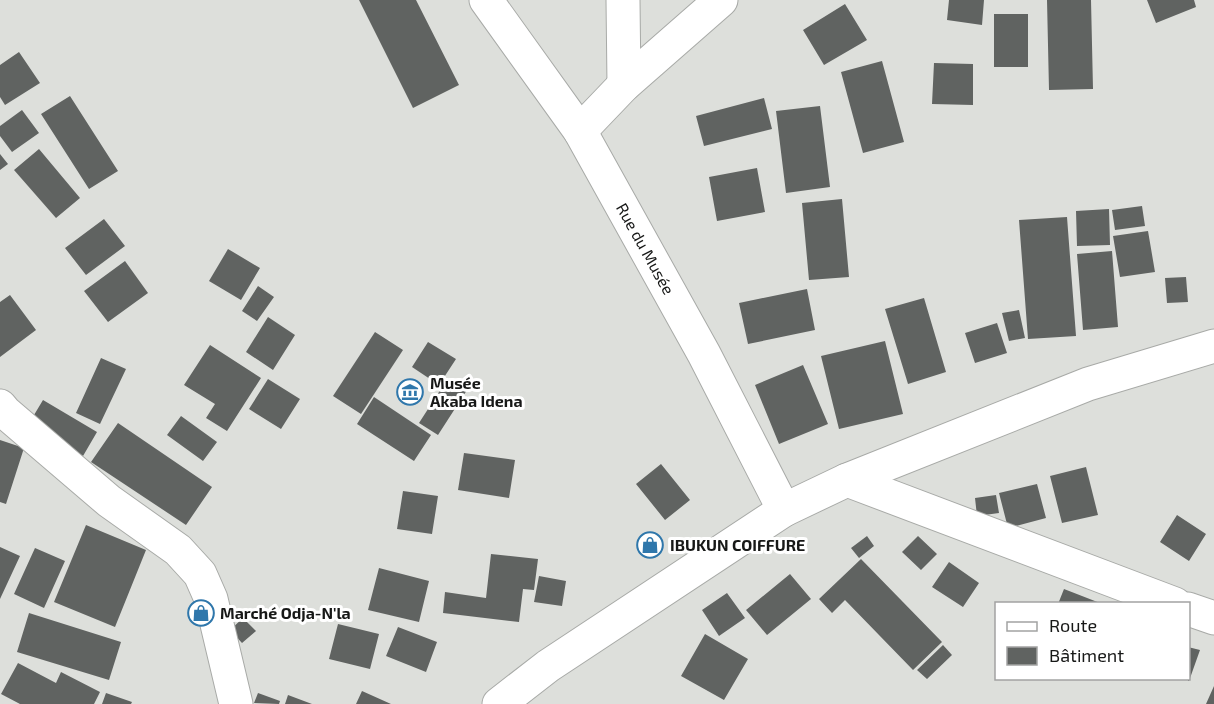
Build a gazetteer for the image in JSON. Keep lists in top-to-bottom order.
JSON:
{
  "streets": {
    "street": ["Rue du Musée"]
  },
  "places": {
    "museum": ["Musée Akaba Idena"],
    "shop": ["IBUKUN COIFFURE", "Marché Odja-N'la"]
  },
  "legend": ["Route", "Bâtiment"]
}
